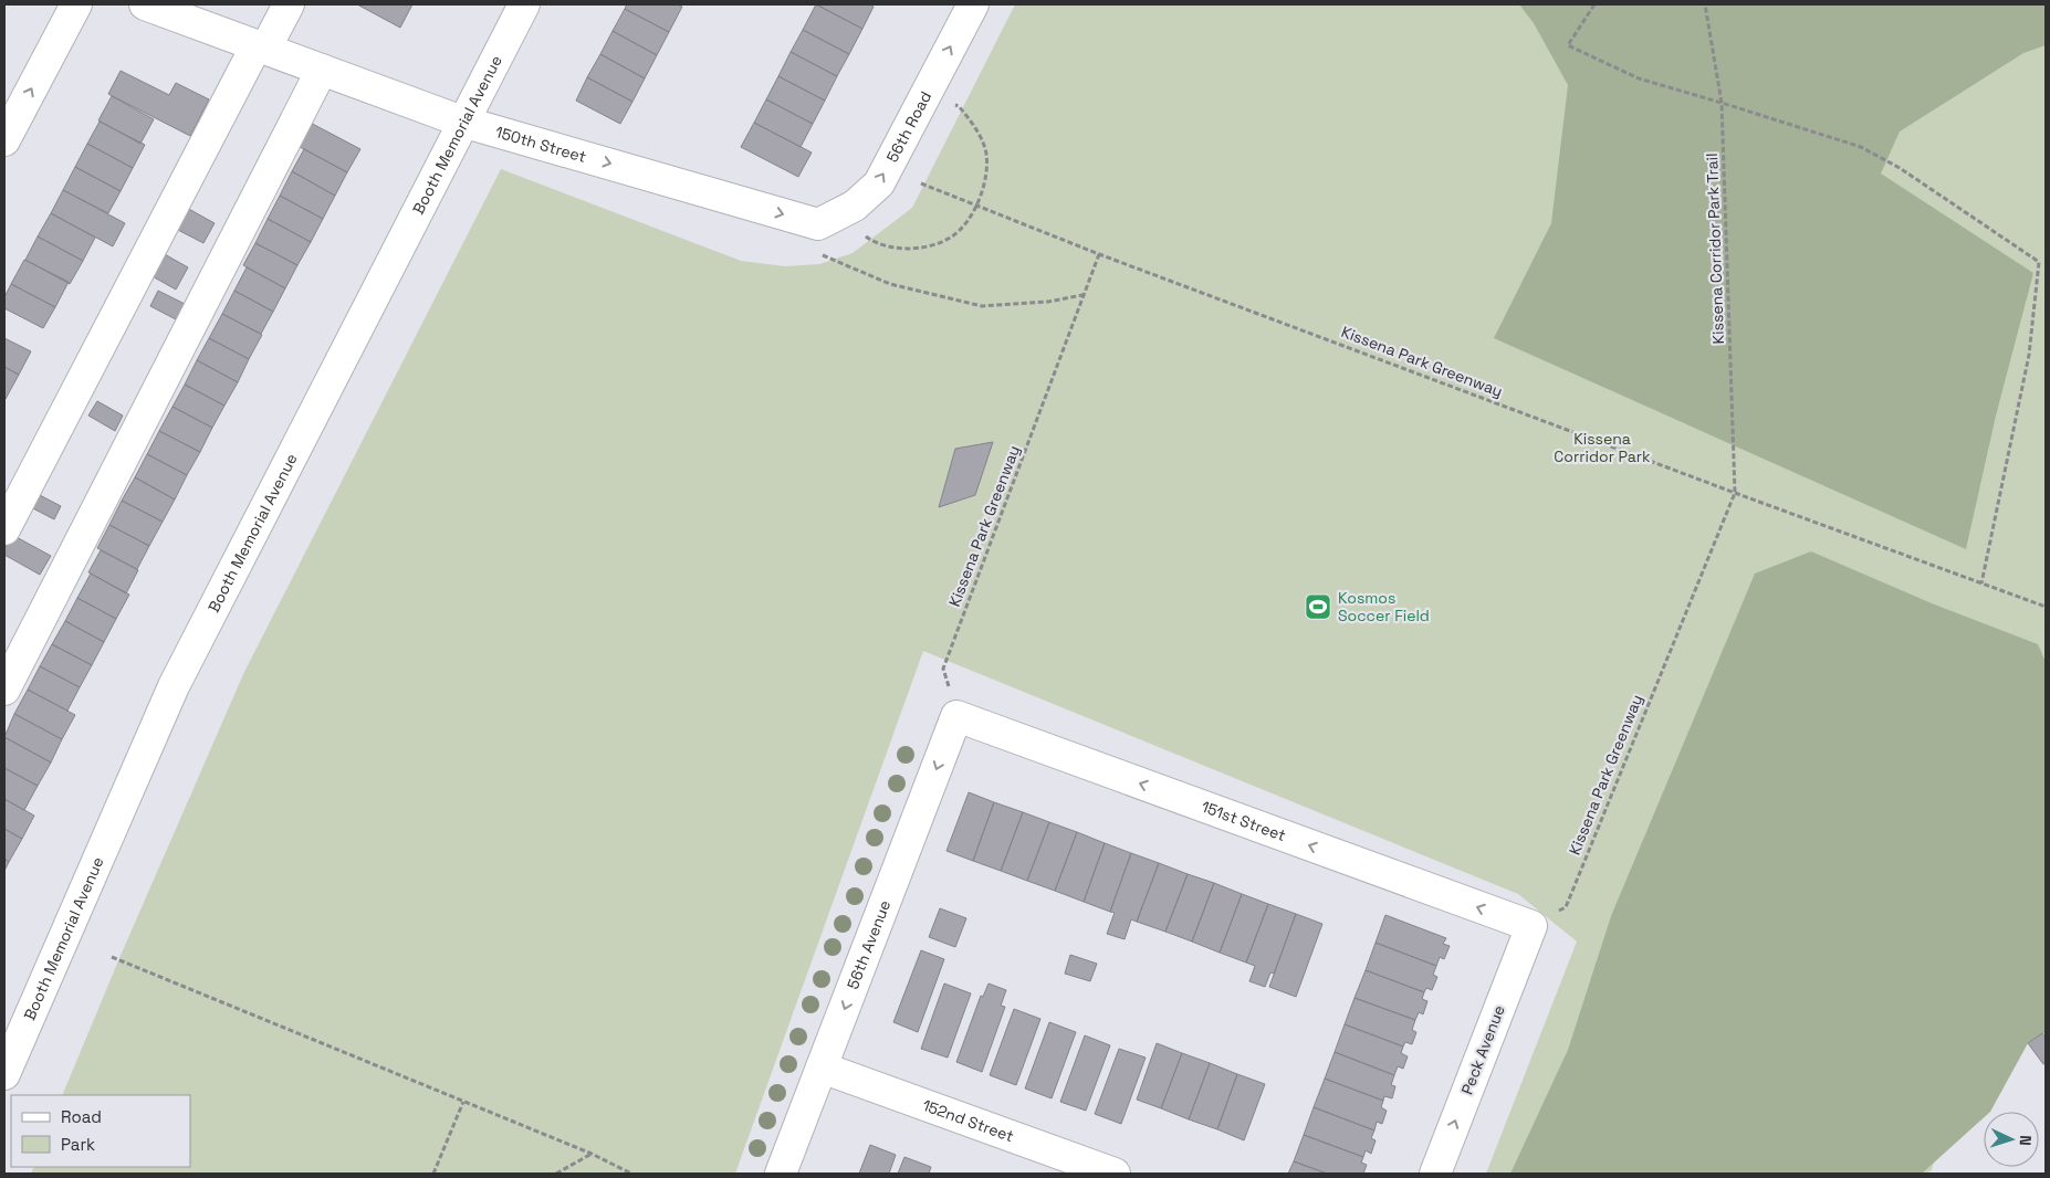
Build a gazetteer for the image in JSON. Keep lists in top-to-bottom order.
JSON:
{
  "streets": {
    "street": [
      "56th Road",
      "Booth Memorial Avenue",
      "150th Street",
      "151st Street",
      "56th Avenue",
      "Peck Avenue",
      "152nd Street"
    ],
    "path": ["Kissena Corridor Park Trail", "Kissena Park Greenway"]
  },
  "crossings": [
    ["56th Road", "150th Street"],
    ["Booth Memorial Avenue", "150th Street"],
    ["Kissena Corridor Park Trail", "Kissena Park Greenway"],
    ["Kissena Park Greenway", "151st Street"],
    ["Kissena Park Greenway", "56th Avenue"],
    ["Kissena Park Greenway", "Peck Avenue"],
    ["151st Street", "56th Avenue"],
    ["151st Street", "Peck Avenue"],
    ["56th Avenue", "152nd Street"]
  ],
  "one_way": [
    "56th Road",
    "150th Street",
    "151st Street",
    "56th Avenue",
    "Peck Avenue"
  ],
  "parks": ["Kissena Corridor Park"],
  "places": {
    "sports": ["Kosmos Soccer Field"]
  },
  "legend": ["Road", "Park"],
  "north": "right"
}
